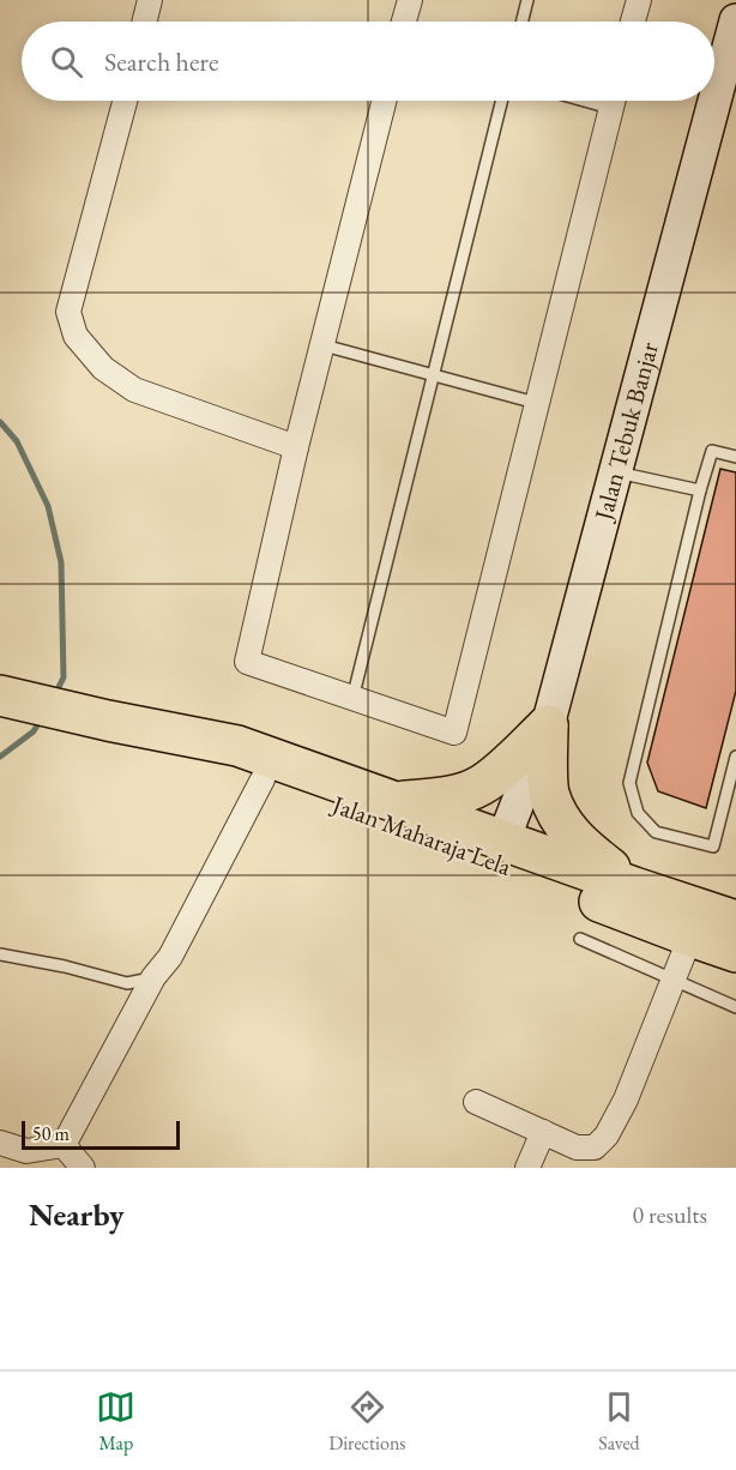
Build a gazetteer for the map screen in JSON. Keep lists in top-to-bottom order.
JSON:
{
  "streets": {
    "highway": ["Jalan Maharaja Lela"],
    "street": ["Jalan Tebuk Banjar"]
  },
  "crossings": [
    ["Jalan Tebuk Banjar", "Jalan Maharaja Lela"]
  ],
  "scale_bar": "50 m",
  "page": {
    "search": "Search here",
    "scale": "50 m",
    "heading": ["Nearby", "0 results"],
    "nav": ["Map", "Directions", "Saved"]
  }
}
